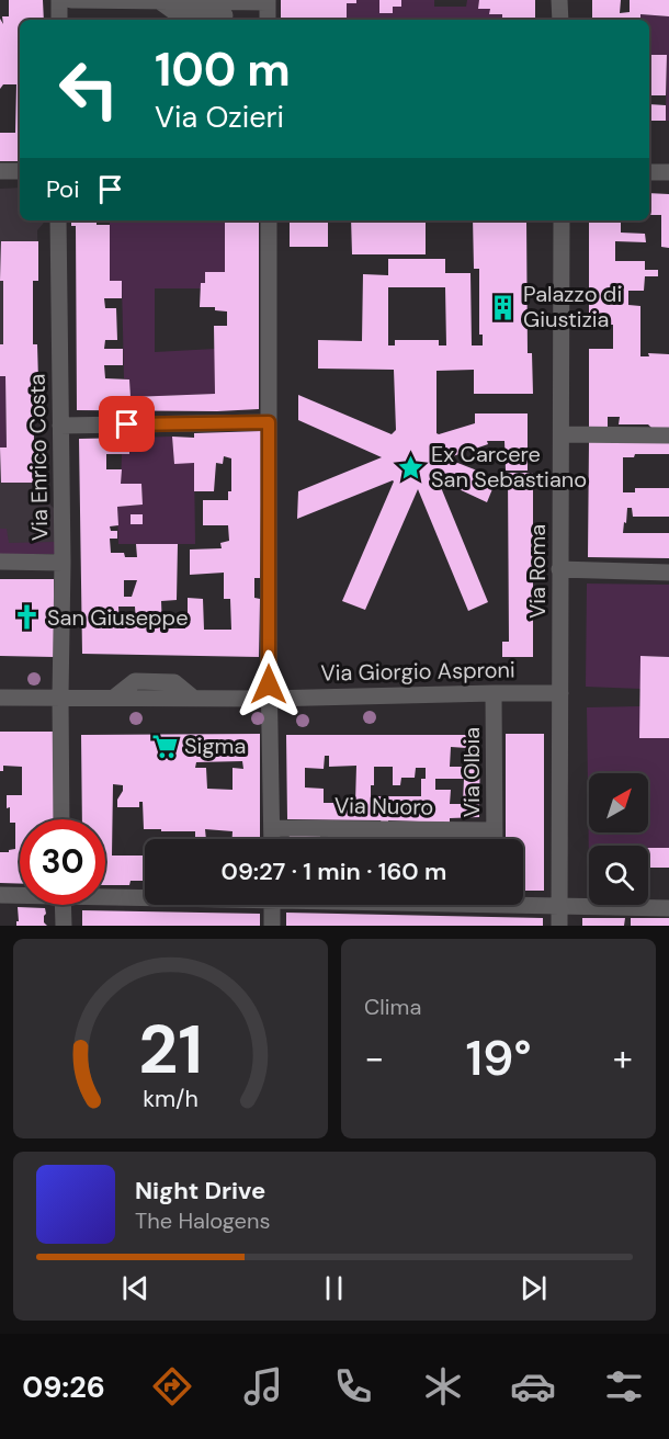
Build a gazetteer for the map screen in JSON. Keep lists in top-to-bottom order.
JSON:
{
  "streets": {
    "street": [
      "Via Enrico Costa",
      "Via Roma",
      "Via Giorgio Asproni",
      "Via Olbia",
      "Via Nuoro"
    ]
  },
  "crossings": [
    ["Via Enrico Costa", "Via Giorgio Asproni"],
    ["Via Roma", "Via Giorgio Asproni"],
    ["Via Giorgio Asproni", "Via Olbia"],
    ["Via Olbia", "Via Nuoro"]
  ],
  "places": {
    "building": ["Palazzo di Giustizia"],
    "place": ["Ex Carcere San Sebastiano"],
    "church": ["San Giuseppe"],
    "supermarket": ["Sigma"]
  },
  "north": "top right",
  "page": {
    "turn": ["100 m", "Via Ozieri"],
    "then": "Poi",
    "limit": "30",
    "trip": "09:27 · 1 min · 160 m",
    "tile": "Clima",
    "heat": ["−", "19°", "+"],
    "song": ["Night Drive", "The Halogens"],
    "tabs": "09:26",
    "gauge": ["21", "km/h"]
  }
}
